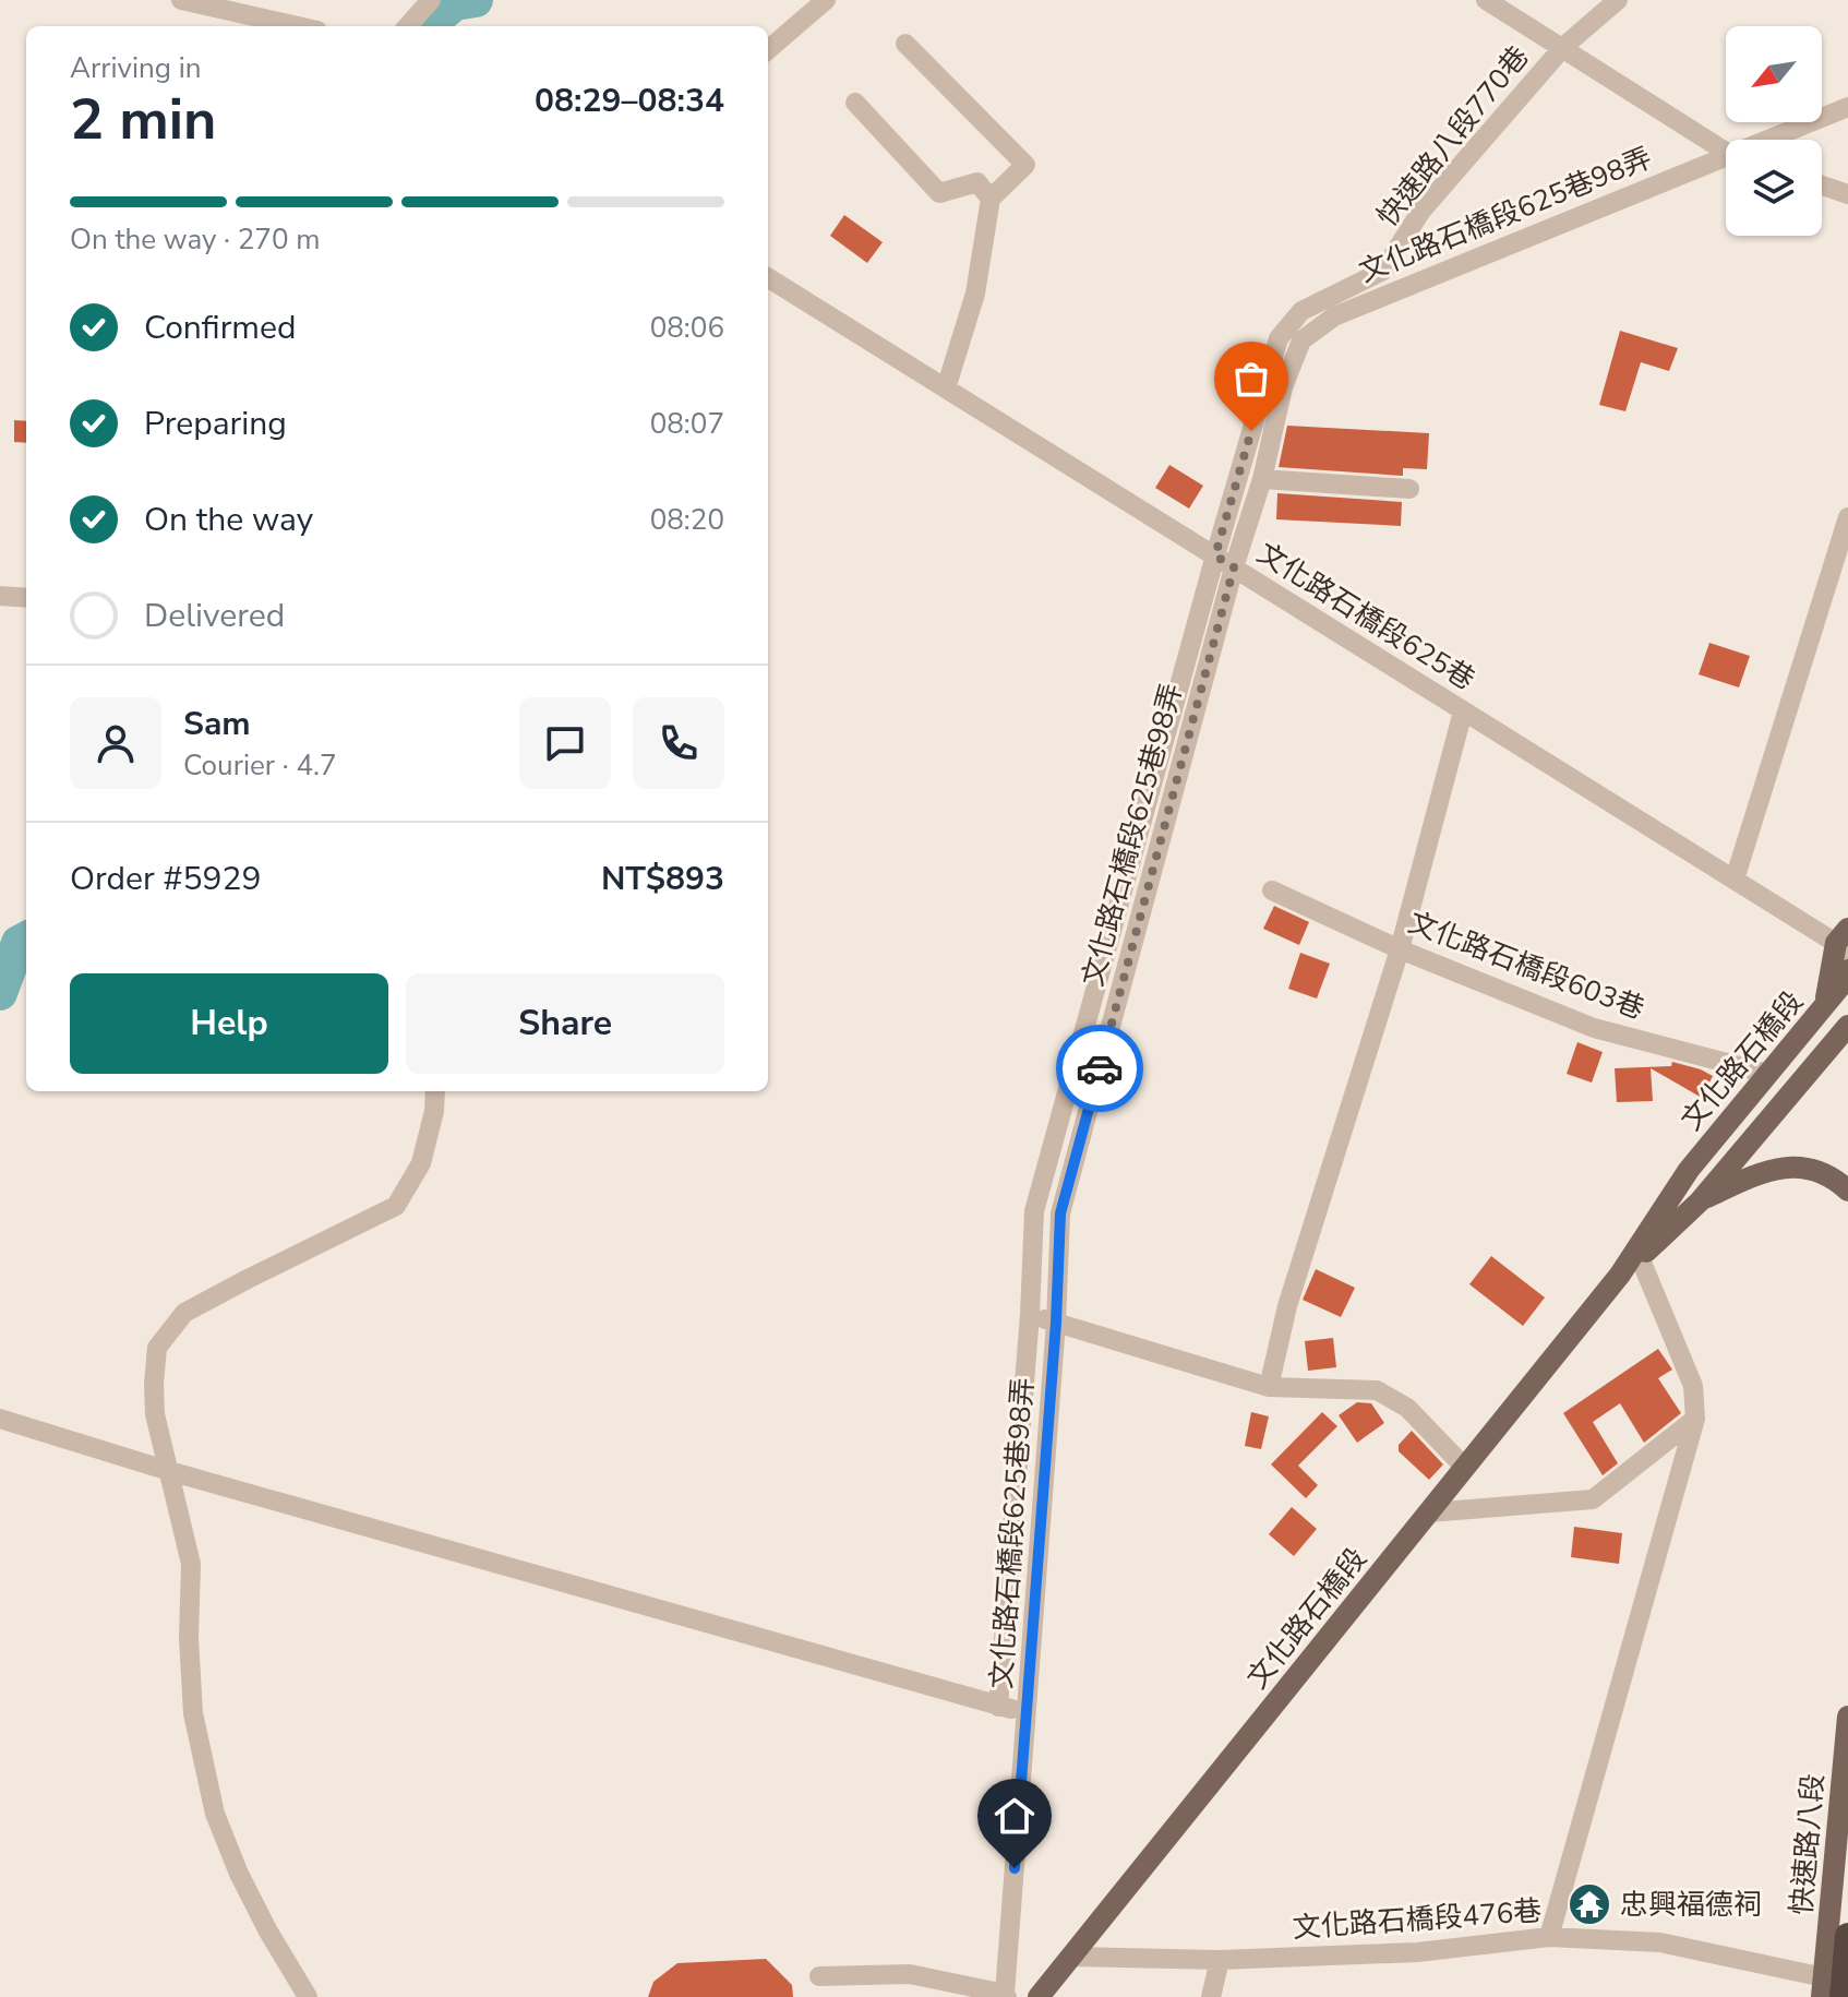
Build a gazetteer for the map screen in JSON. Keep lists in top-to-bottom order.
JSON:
{
  "streets": {
    "main road": ["文化路石橋段", "快速路八段"],
    "street": [
      "快速路八段770巷",
      "文化路石橋段625巷98弄",
      "文化路石橋段625巷",
      "文化路石橋段603巷",
      "文化路石橋段476巷"
    ]
  },
  "crossings": [
    ["快速路八段770巷", "文化路石橋段625巷"],
    ["文化路石橋段625巷98弄", "文化路石橋段625巷"],
    ["文化路石橋段603巷", "文化路石橋段"],
    ["文化路石橋段", "文化路石橋段476巷"],
    ["快速路八段", "文化路石橋段476巷"]
  ],
  "places": {
    "temple": ["忠興福德祠"]
  },
  "north": "bottom left",
  "page": {
    "heading": ["2 min", "Arriving in", "08:29–08:34"],
    "panel": [
      "Sam",
      "Courier · 4.7",
      "Order #5929",
      "NT$893"
    ],
    "bar": "On the way · 270 m",
    "list": [
      ["Confirmed", "08:06"],
      ["Preparing", "08:07"],
      ["On the way", "08:20"],
      "Delivered"
    ],
    "buttons": ["Help", "Share"]
  }
}
